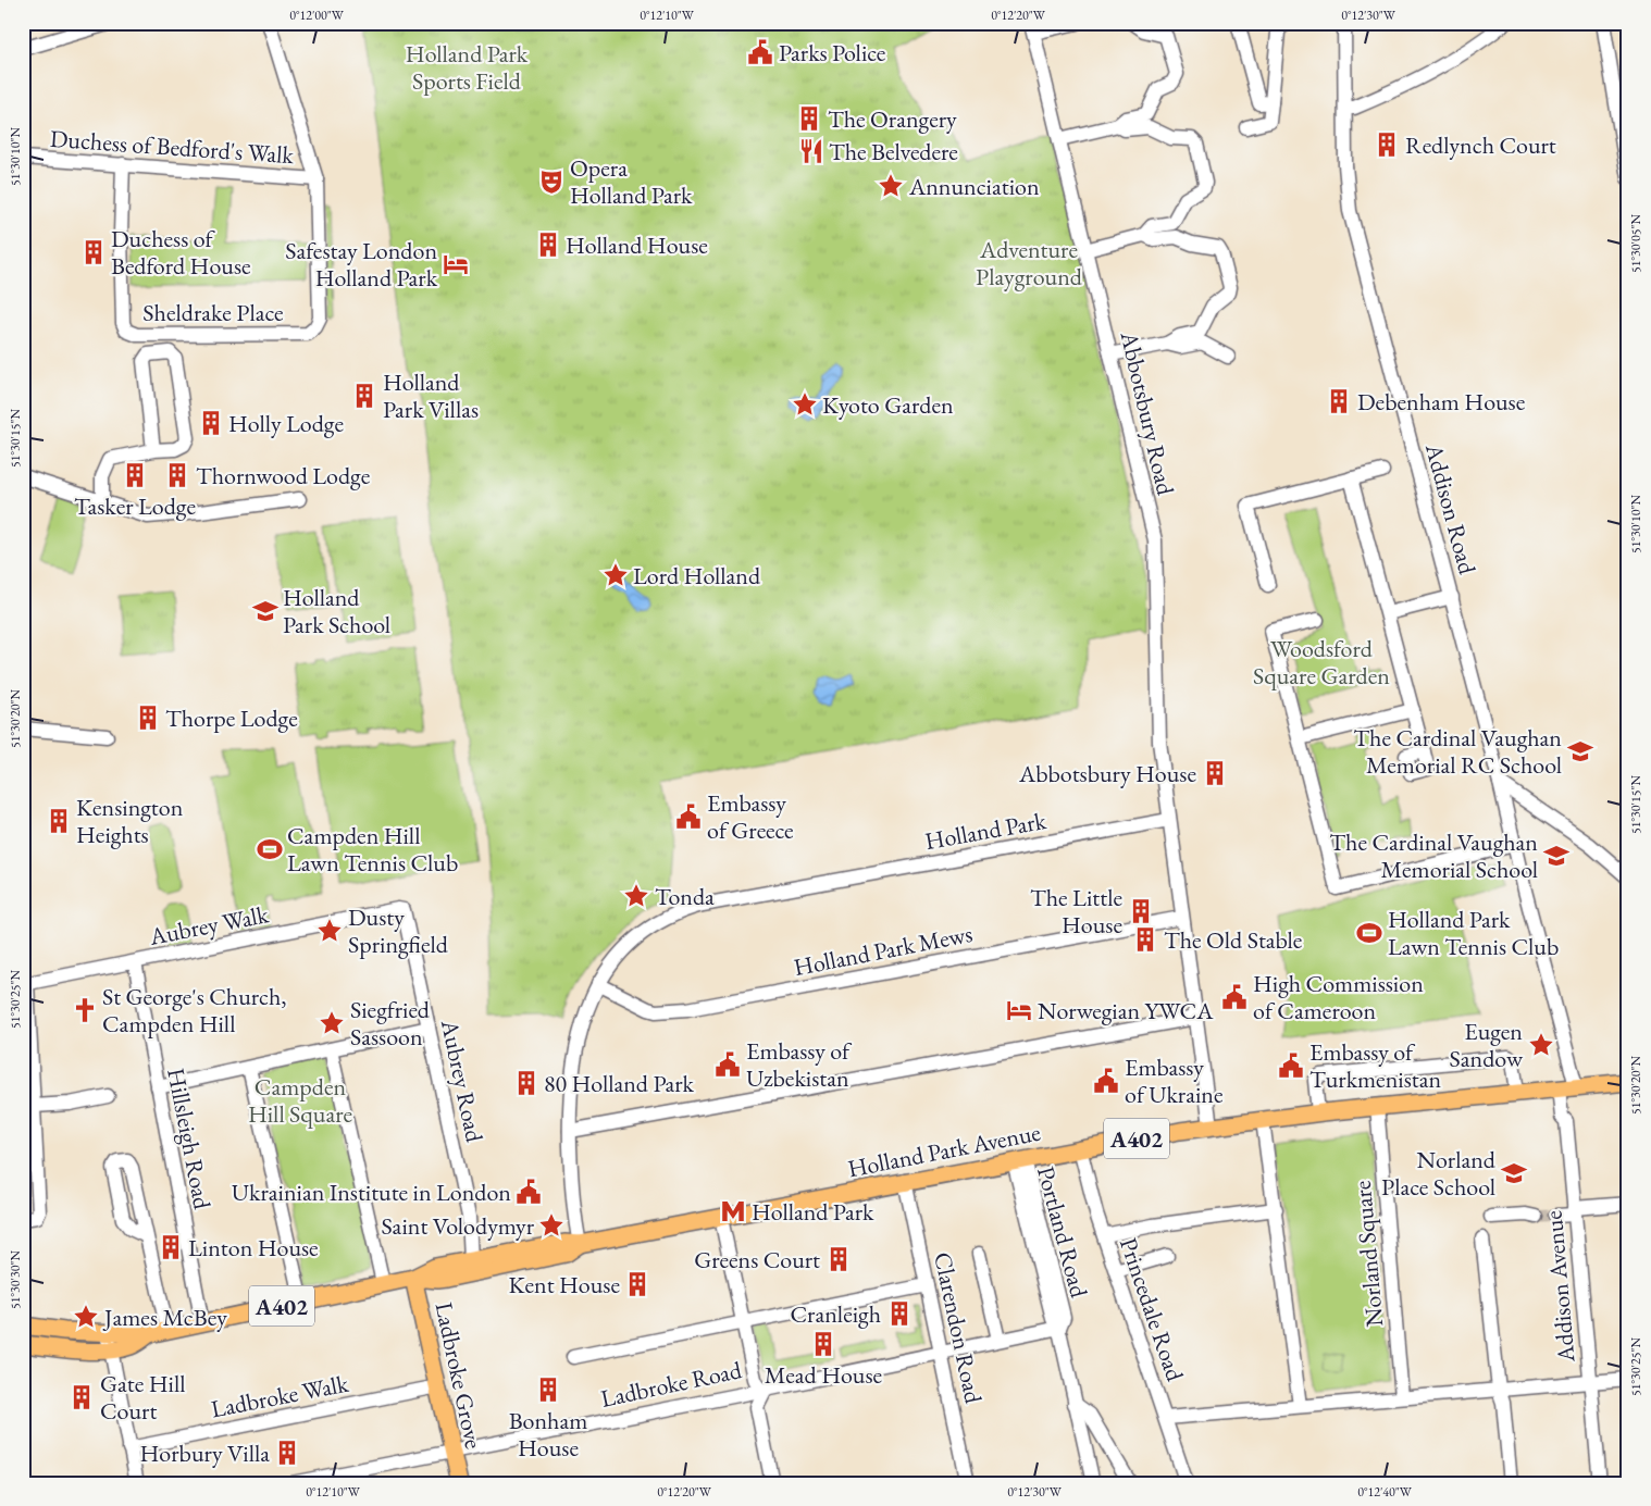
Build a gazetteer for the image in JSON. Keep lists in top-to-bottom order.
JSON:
{
  "streets": {
    "main road": ["A402", "Holland Park Avenue", "Ladbroke Grove"],
    "street": [
      "Duchess of Bedford's Walk",
      "Sheldrake Place",
      "Abbotsbury Road",
      "Addison Road",
      "Holland Park",
      "Aubrey Walk",
      "Holland Park Mews",
      "Aubrey Road",
      "Hillsleigh Road",
      "Portland Road",
      "Norland Square",
      "Addison Avenue",
      "Princedale Road",
      "Clarendon Road",
      "Ladbroke Road",
      "Ladbroke Walk"
    ]
  },
  "crossings": [
    ["Duchess of Bedford's Walk", "Sheldrake Place"],
    ["Abbotsbury Road", "Holland Park"],
    ["Addison Road", "Holland Park Avenue"],
    ["Holland Park", "Holland Park Mews"],
    ["Holland Park", "Holland Park Avenue"],
    ["Aubrey Walk", "Aubrey Road"],
    ["Aubrey Walk", "Hillsleigh Road"],
    ["Aubrey Road", "Holland Park Avenue"],
    ["Hillsleigh Road", "Holland Park Avenue"],
    ["A402", "Holland Park Avenue"],
    ["Holland Park Avenue", "Portland Road"],
    ["Holland Park Avenue", "Norland Square"],
    ["Holland Park Avenue", "Addison Avenue"],
    ["Holland Park Avenue", "Princedale Road"],
    ["Holland Park Avenue", "Clarendon Road"],
    ["Holland Park Avenue", "Ladbroke Grove"],
    ["Portland Road", "Ladbroke Road"],
    ["Clarendon Road", "Ladbroke Road"],
    ["Ladbroke Grove", "Ladbroke Road"],
    ["Ladbroke Grove", "Ladbroke Walk"]
  ],
  "parks": [
    "Holland Park Sports Field",
    "Adventure Playground",
    "Woodsford Square Garden",
    "Campden Hill Square"
  ],
  "places": {
    "public building": [
      "Parks Police",
      "Embassy of Greece",
      "High Commission of Cameroon",
      "Embassy of Uzbekistan",
      "Embassy of Turkmenistan",
      "Embassy of Ukraine",
      "Ukrainian Institute in London"
    ],
    "building": [
      "The Orangery",
      "Redlynch Court",
      "Holland House",
      "Duchess of Bedford House",
      "Holland Park Villas",
      "Debenham House",
      "Holly Lodge",
      "Tasker Lodge",
      "Thornwood Lodge",
      "Thorpe Lodge",
      "Abbotsbury House",
      "Kensington Heights",
      "The Little House",
      "The Old Stable",
      "80 Holland Park",
      "Linton House",
      "Greens Court",
      "Kent House",
      "Cranleigh",
      "Mead House",
      "Bonham House",
      "Gate Hill Court",
      "Horbury Villa"
    ],
    "restaurant": ["The Belvedere"],
    "theatre": ["Opera Holland Park"],
    "place": [
      "Annunciation",
      "Kyoto Garden",
      "Lord Holland",
      "Tonda",
      "Dusty Springfield",
      "Siegfried Sassoon",
      "Eugen Sandow",
      "Saint Volodymyr",
      "James McBey"
    ],
    "hotel": ["Safestay London Holland Park", "Norwegian YWCA"],
    "school or university": [
      "Holland Park School",
      "The Cardinal Vaughan Memorial RC School",
      "The Cardinal Vaughan Memorial School",
      "Norland Place School"
    ],
    "sports": ["Campden Hill Lawn Tennis Club", "Holland Park Lawn Tennis Club"],
    "church": ["St George's Church, Campden Hill"],
    "metro station": ["Holland Park"]
  },
  "coordinates": [
    "0°12'00\"W",
    "0°12'10\"W",
    "0°12'20\"W",
    "0°12'30\"W",
    "51°30'10\"N",
    "51°30'05\"N",
    "51°30'15\"N",
    "51°30'20\"N",
    "51°30'25\"N",
    "51°30'30\"N",
    "0°12'40\"W"
  ]
}
